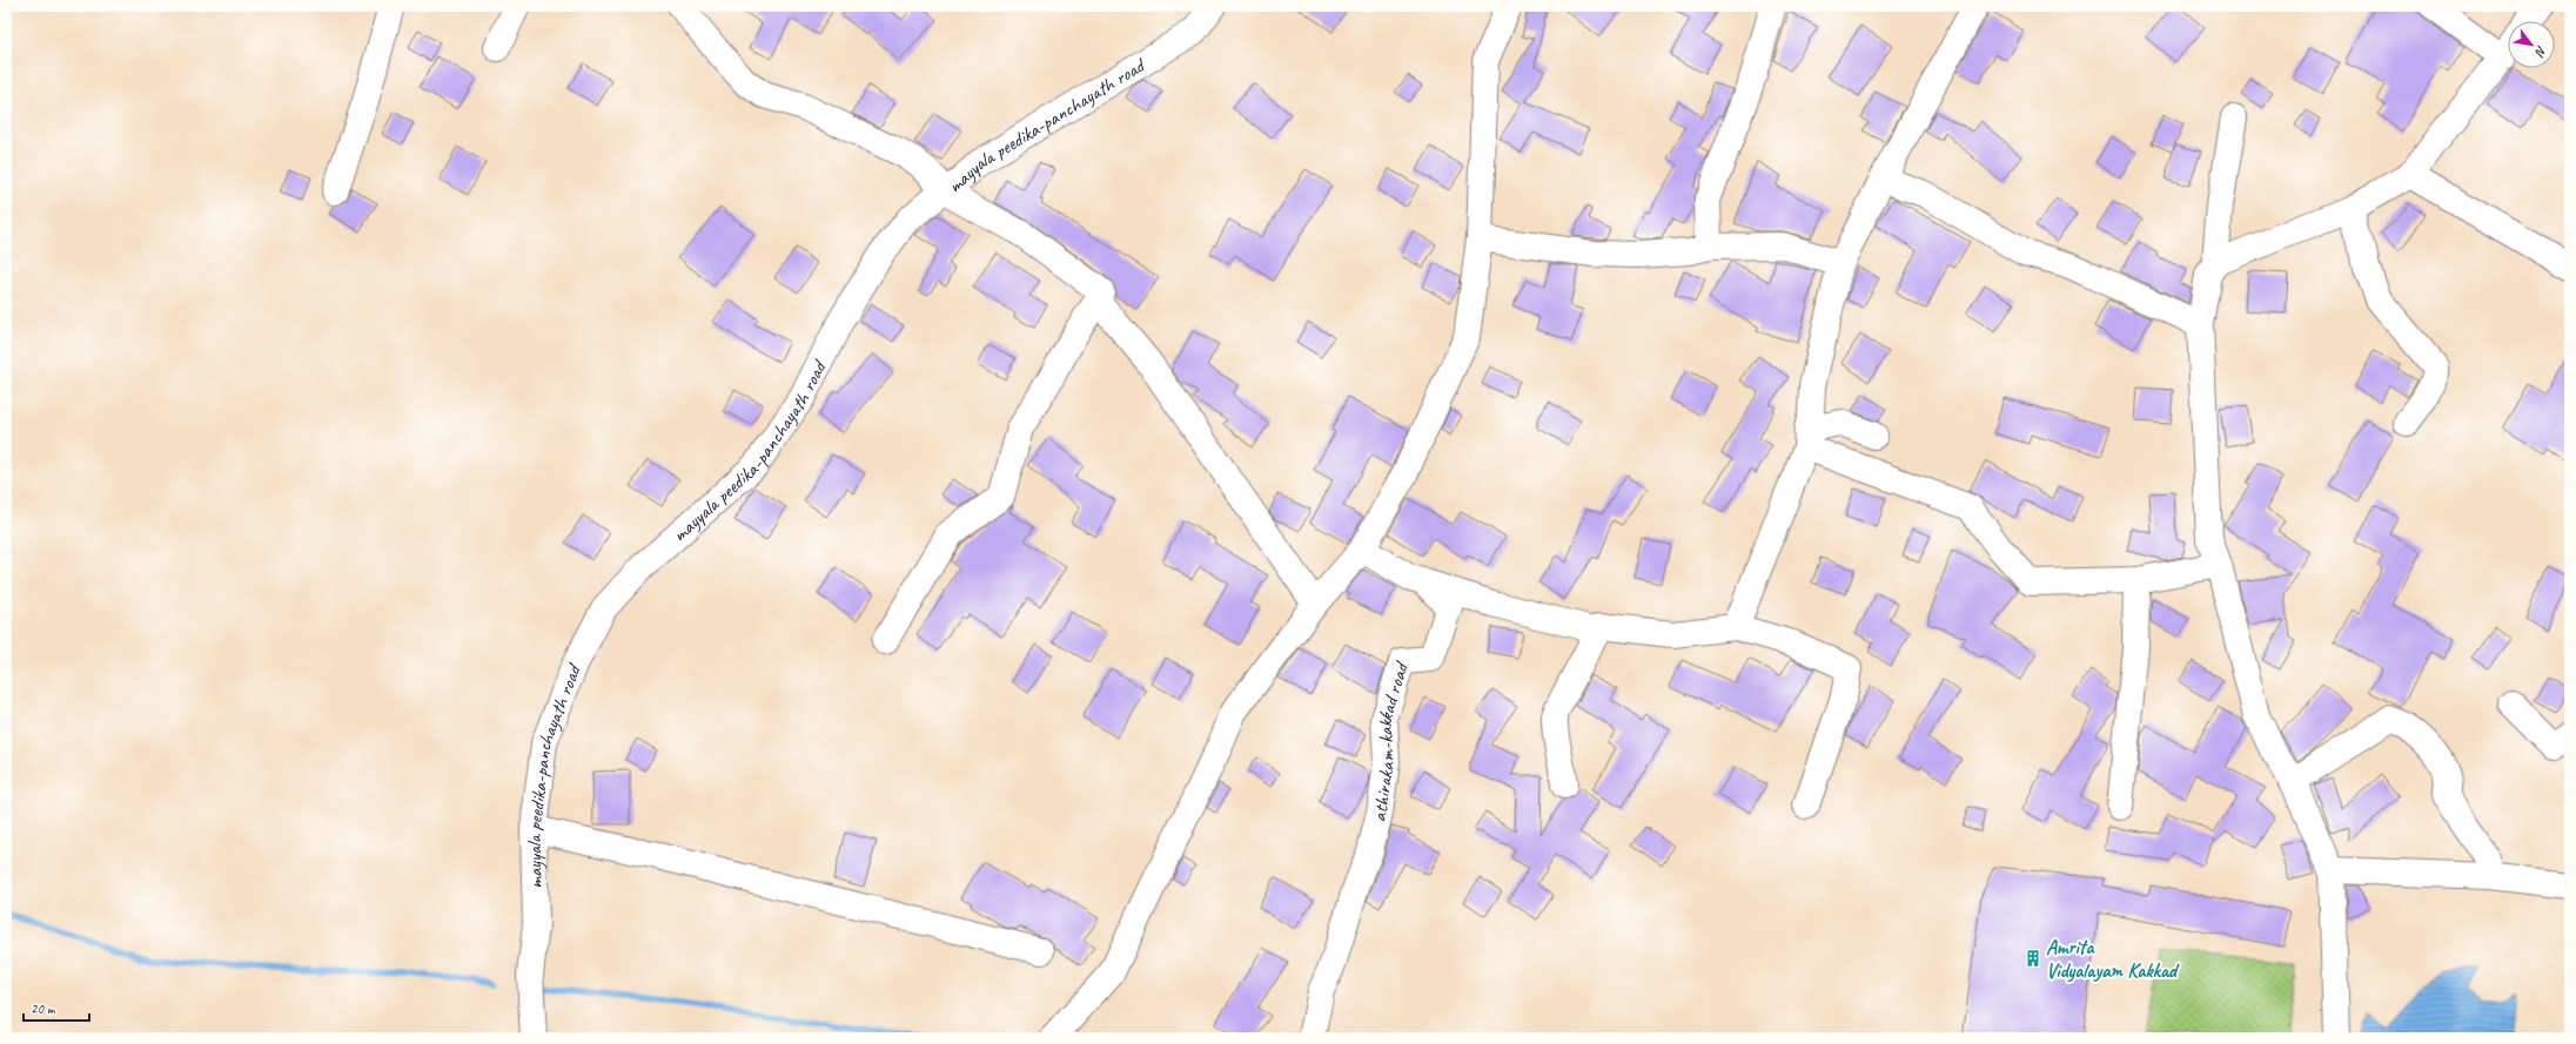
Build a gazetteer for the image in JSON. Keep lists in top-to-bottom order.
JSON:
{
  "streets": {
    "street": ["mayyala peedika-panchayath road", "athirakam-kakkad road"]
  },
  "places": {
    "building": ["Amrita Vidyalayam Kakkad"]
  },
  "scale_bar": "20 m",
  "north": "bottom right"
}
